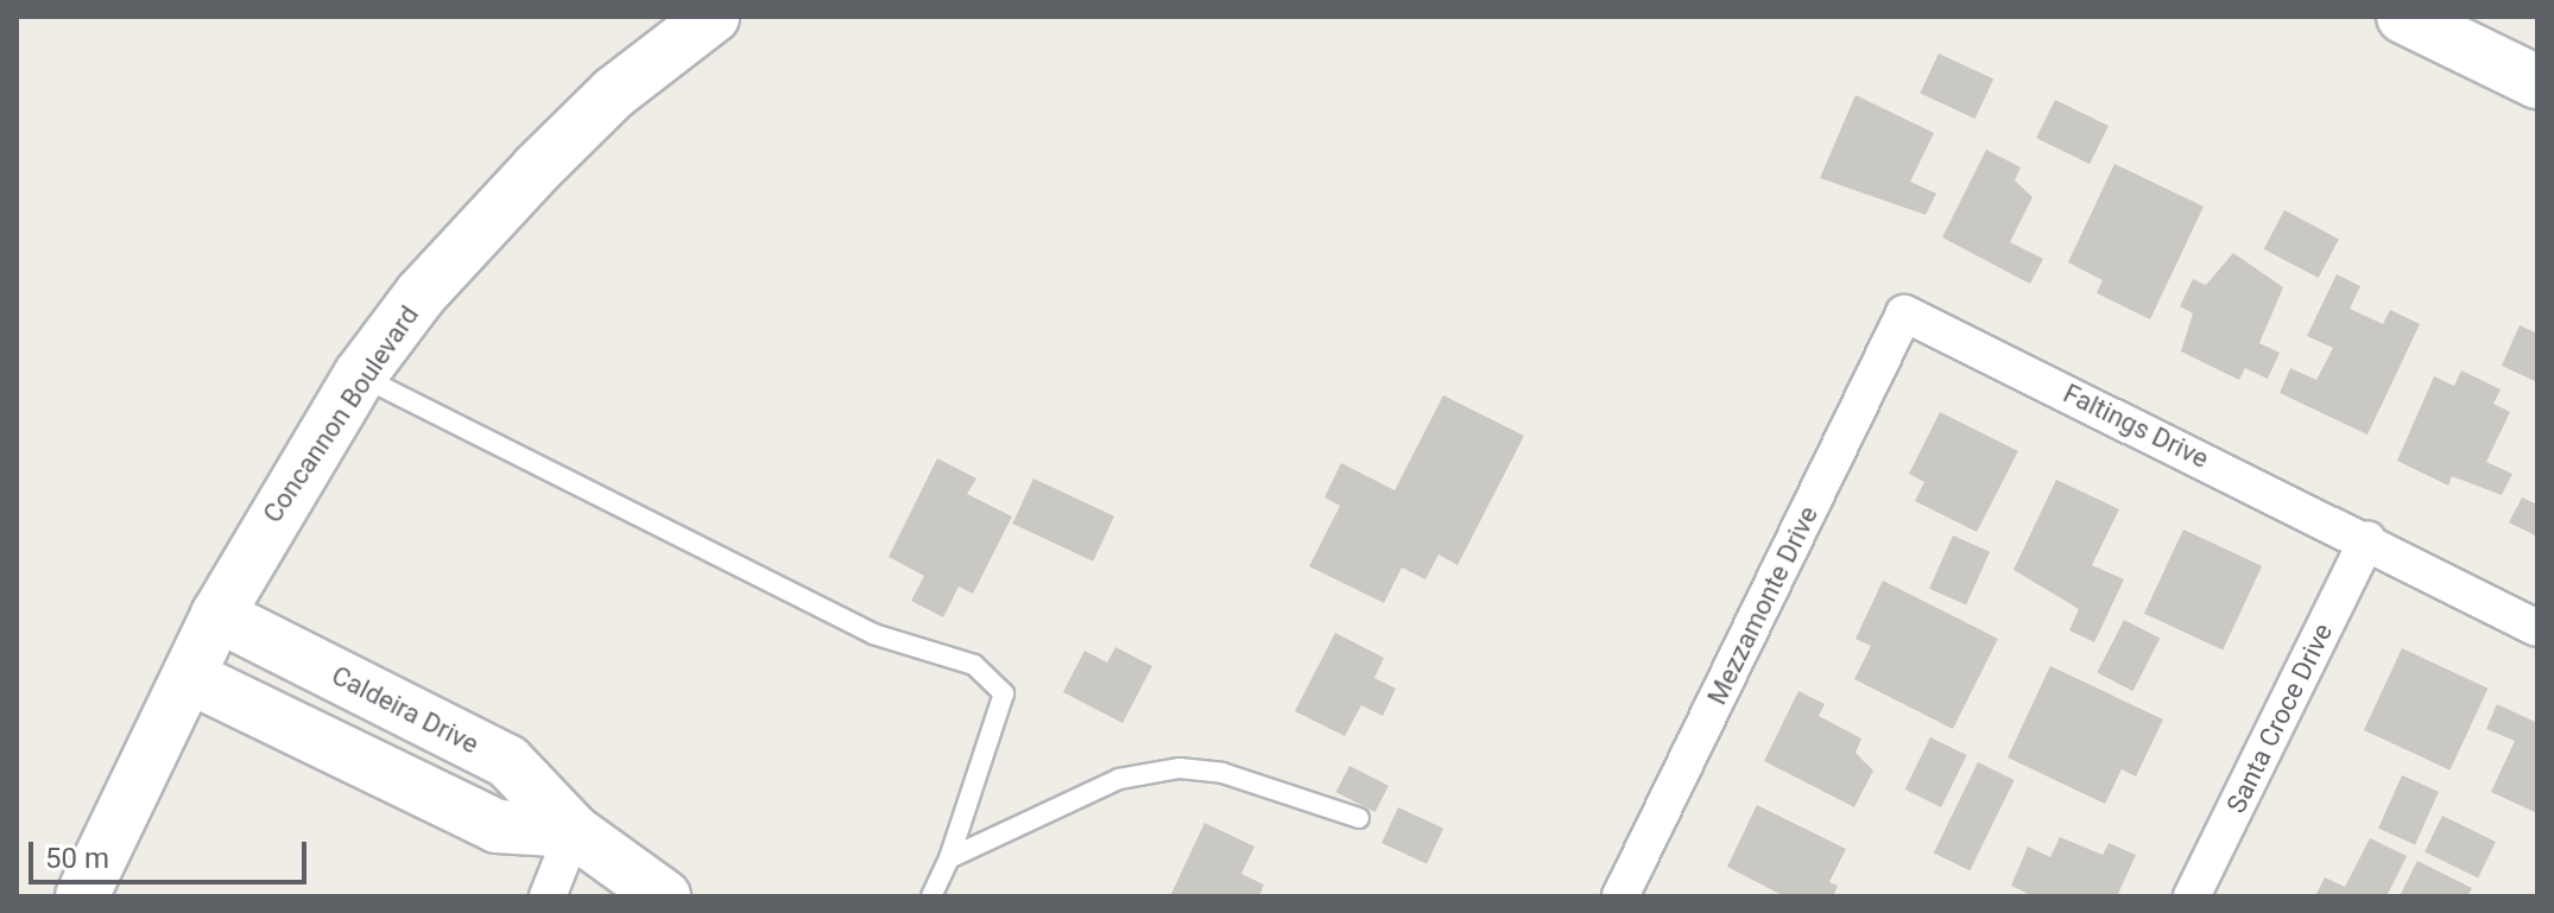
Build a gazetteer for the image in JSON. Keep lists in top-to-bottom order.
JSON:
{
  "streets": {
    "main road": ["Concannon Boulevard", "Caldeira Drive"],
    "street": ["Faltings Drive", "Mezzamonte Drive", "Santa Croce Drive"]
  },
  "crossings": [
    ["Concannon Boulevard", "Caldeira Drive"],
    ["Faltings Drive", "Mezzamonte Drive"],
    ["Faltings Drive", "Santa Croce Drive"]
  ],
  "scale_bar": "50 m"
}
